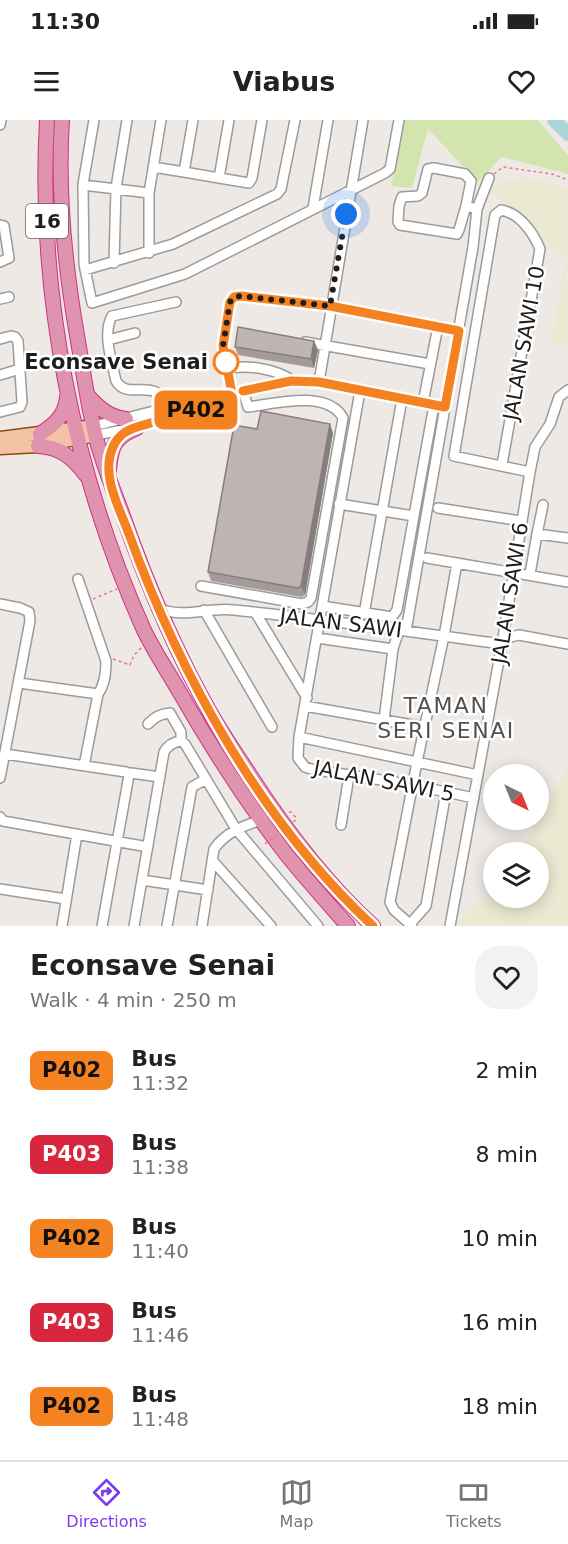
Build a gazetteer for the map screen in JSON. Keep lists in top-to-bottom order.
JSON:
{
  "streets": {
    "highway": ["16"],
    "street": [
      "JALAN SAWI 10",
      "JALAN SAWI 6",
      "JALAN SAWI",
      "JALAN SAWI 5"
    ]
  },
  "crossings": [
    ["16", "JALAN SAWI"],
    ["JALAN SAWI 6", "JALAN SAWI"],
    ["JALAN SAWI 6", "JALAN SAWI 5"]
  ],
  "districts": ["TAMAN SERI SENAI"],
  "places": ["Econsave Senai"],
  "lines": ["bus line P402"],
  "north": "bottom right",
  "page": {
    "status": "11:30",
    "header": "Viabus",
    "on_map": "P402",
    "heading": ["Econsave Senai", "Walk · 4 min · 250 m"],
    "list": [
      {
        "mark": "P402",
        "name": "Bus",
        "note": "11:32",
        "value": "2 min"
      },
      {
        "mark": "P403",
        "name": "Bus",
        "note": "11:38",
        "value": "8 min"
      },
      {
        "mark": "P402",
        "name": "Bus",
        "note": "11:40",
        "value": "10 min"
      },
      {
        "mark": "P403",
        "name": "Bus",
        "note": "11:46",
        "value": "16 min"
      },
      {
        "mark": "P402",
        "name": "Bus",
        "note": "11:48",
        "value": "18 min"
      }
    ],
    "tabs": ["Directions", "Map", "Tickets"]
  }
}
